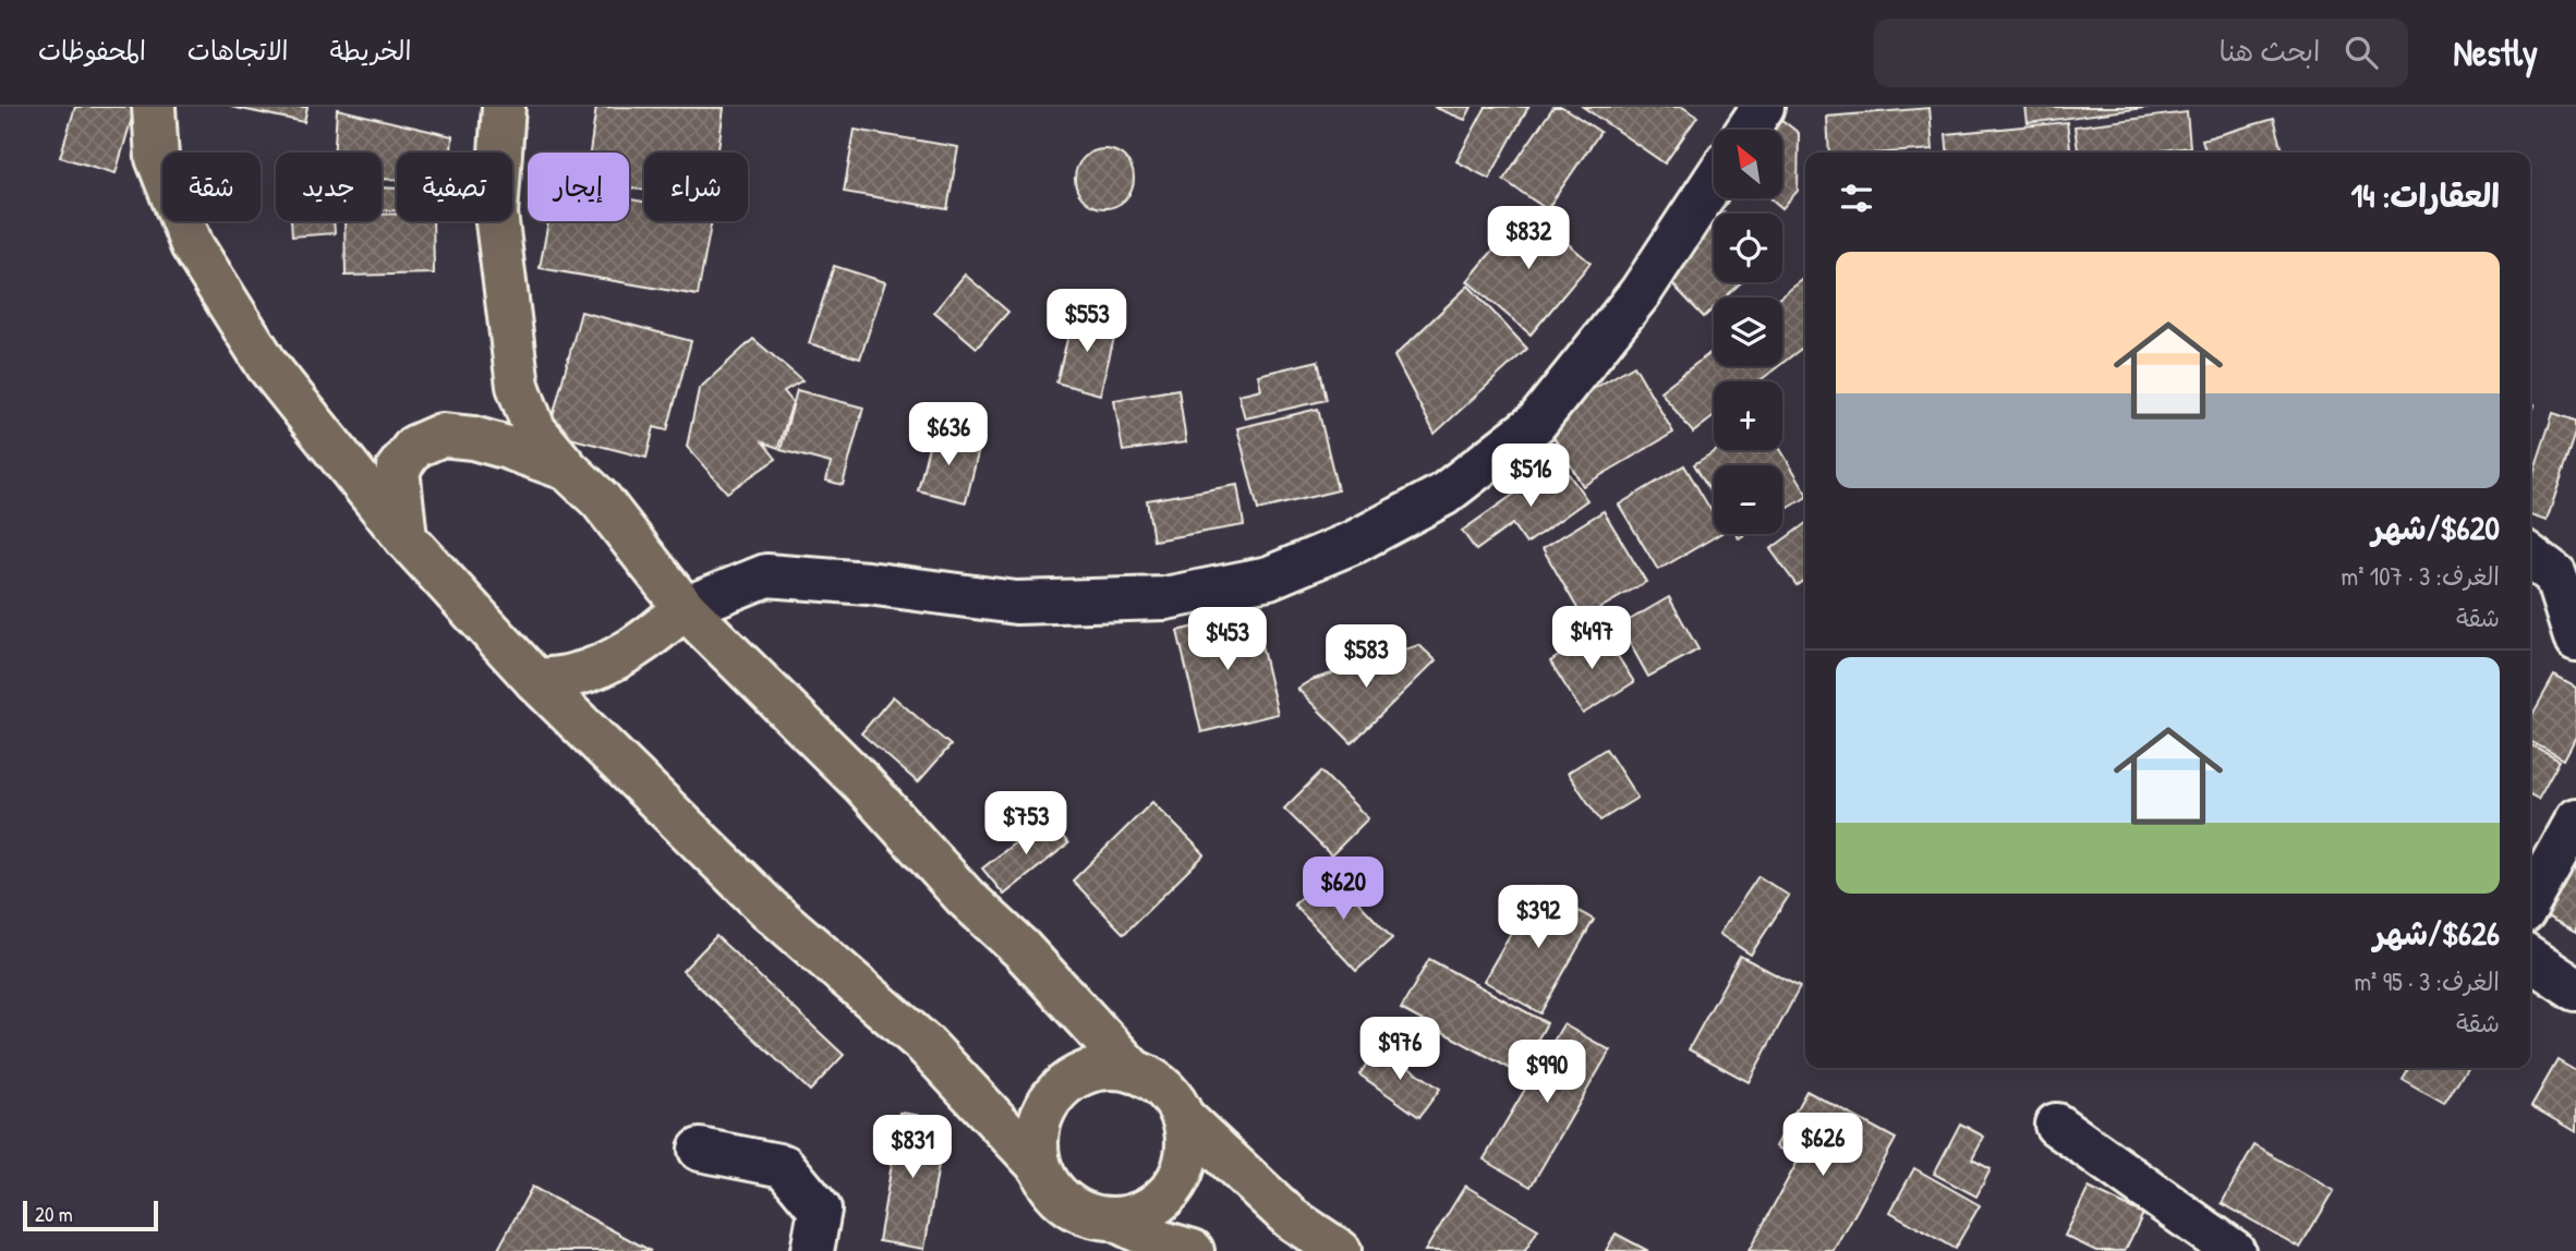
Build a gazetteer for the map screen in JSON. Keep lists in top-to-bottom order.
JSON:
{
  "scale_bar": "20 m",
  "north": "top left",
  "page": {
    "header": "Nestly",
    "search": "ابحث هنا",
    "nav": ["الخريطة", "الاتجاهات", "المحفوظات"],
    "map_buttons": ["+", "−"],
    "chip": [
      "شراء",
      "إيجار",
      "تصفية",
      "جديد",
      "شقة"
    ],
    "heading": "العقارات: 14",
    "price": [
      "$832",
      "$553",
      "$636",
      "$516",
      "$497",
      "$453",
      "$583",
      "$753",
      "$620",
      "$392",
      "$976",
      "$990",
      "$626",
      "$831"
    ],
    "list": [
      {
        "name": "$620/شهر",
        "note": "الغرف: 3 · 107 m² · شقة"
      },
      {
        "name": "$626/شهر",
        "note": "الغرف: 3 · 95 m² · شقة"
      }
    ],
    "scale": "20 m"
  }
}
